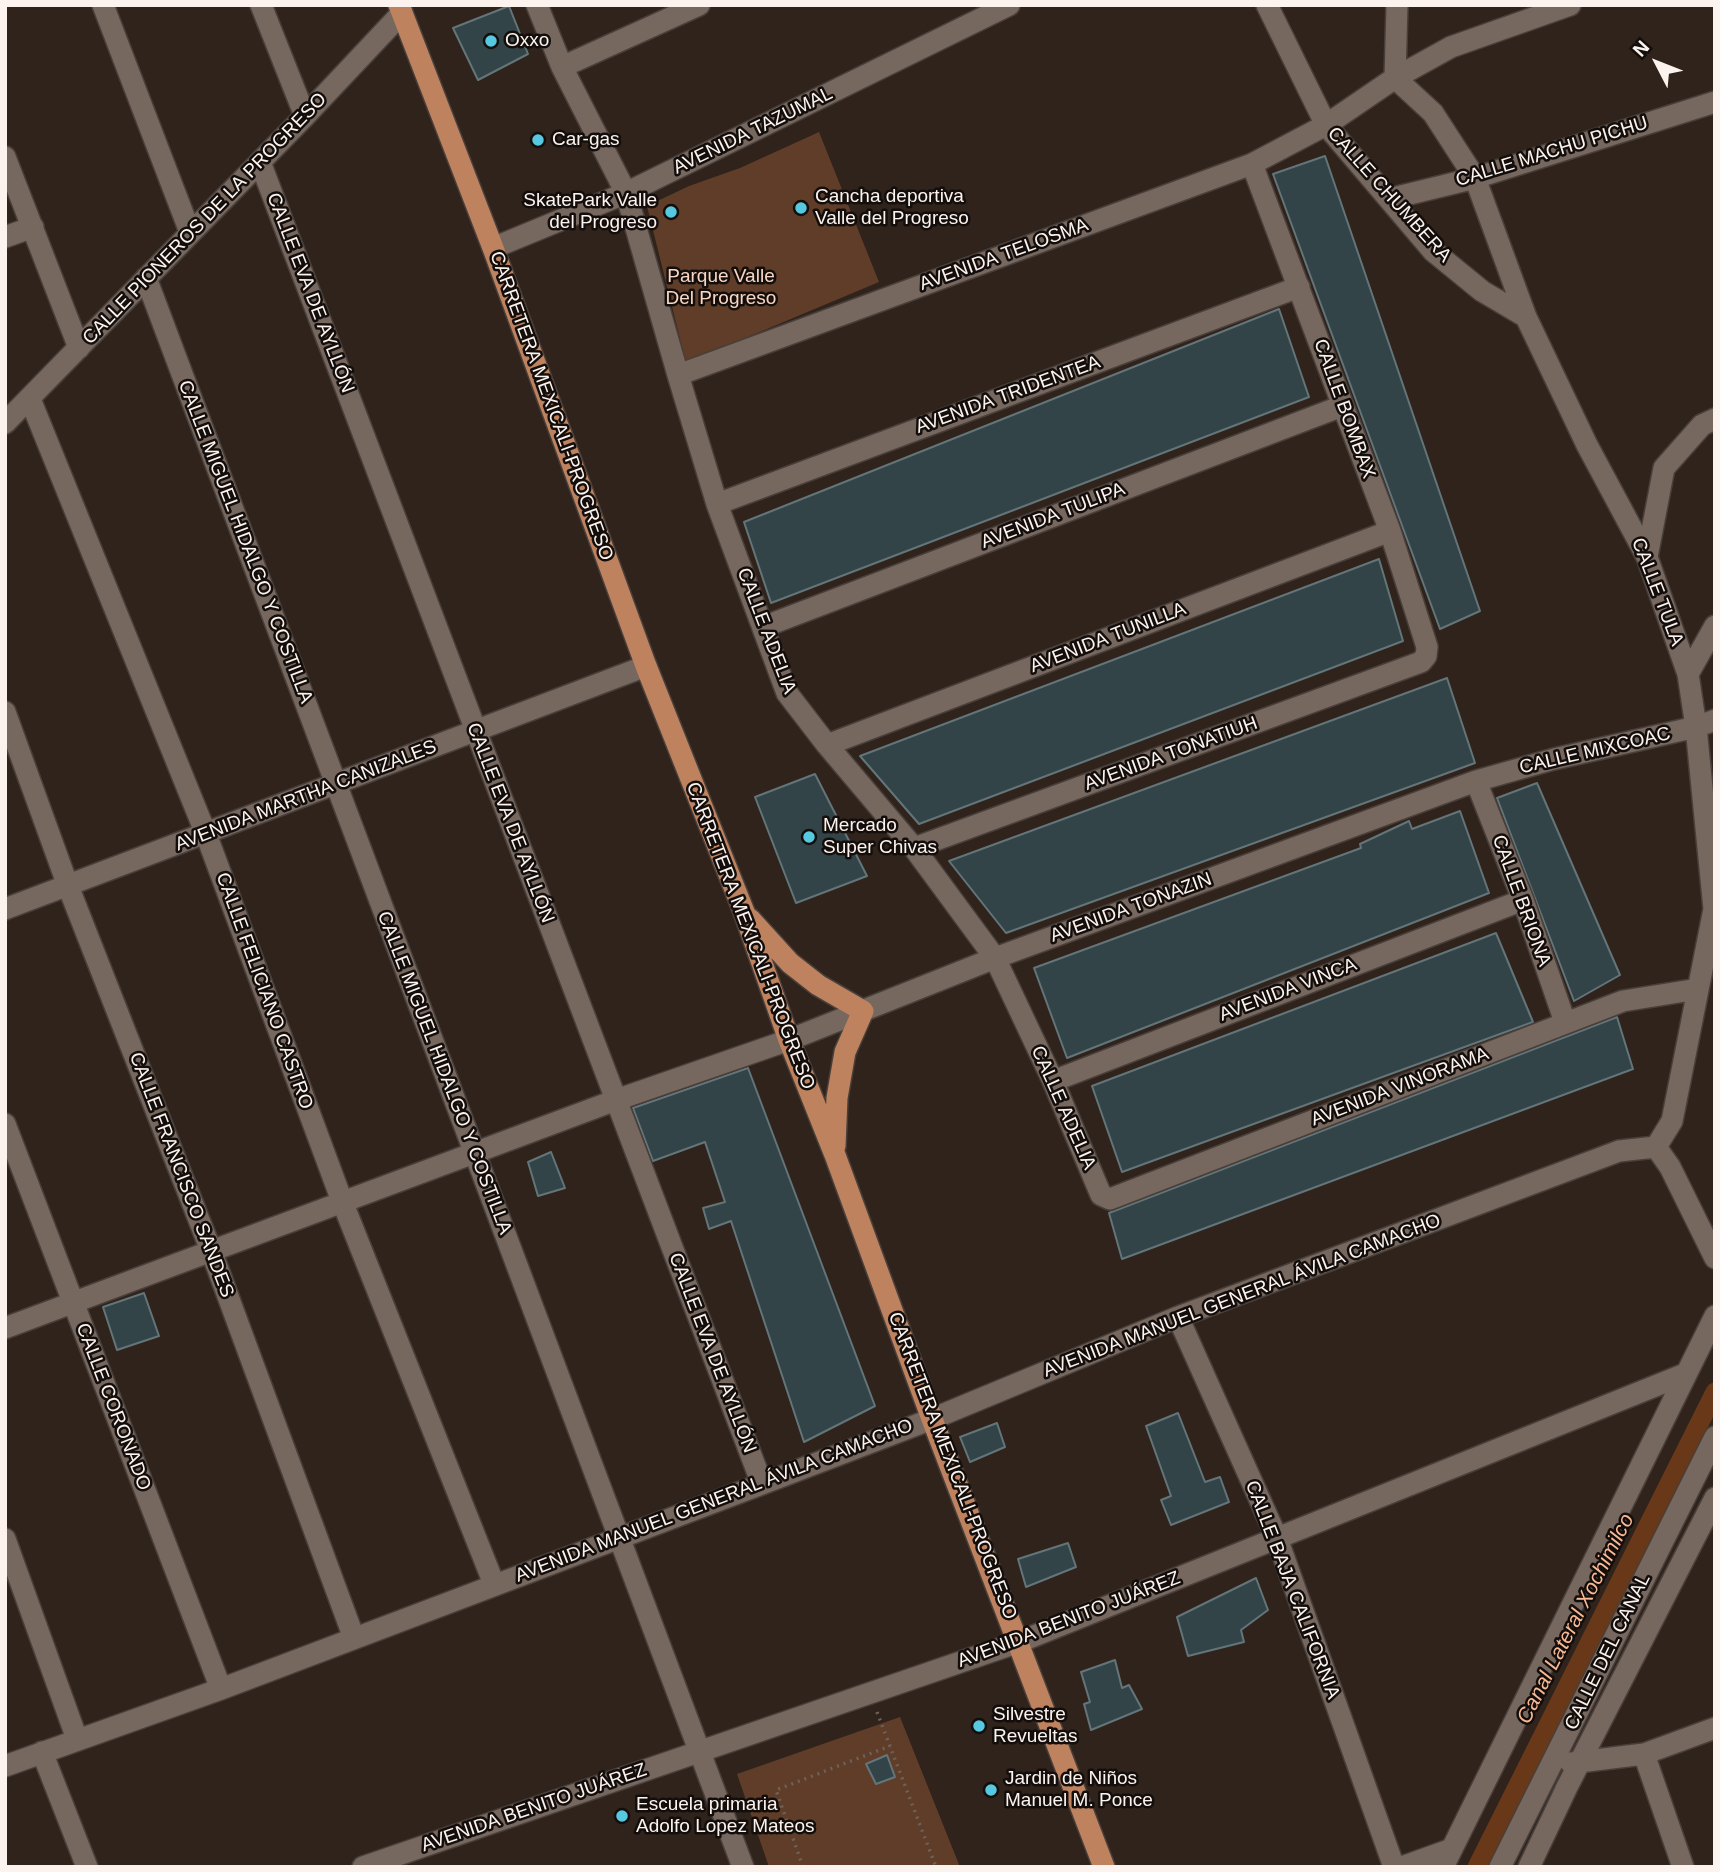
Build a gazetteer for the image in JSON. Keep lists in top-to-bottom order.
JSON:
{
  "streets": {
    "main road": ["CARRETERA MEXICALI-PROGRESO"],
    "street": [
      "AVENIDA TAZUMAL",
      "CALLE MACHU PICHU",
      "CALLE CHUMBERA",
      "CALLE PIONEROS DE LA PROGRESO",
      "AVENIDA TELOSMA",
      "CALLE EVA DE AYLLÓN",
      "AVENIDA TRIDENTEA",
      "CALLE BOMBAX",
      "AVENIDA TULIPA",
      "CALLE MIGUEL HIDALGO Y COSTILLA",
      "CALLE TULA",
      "CALLE ADELIA",
      "AVENIDA TUNILLA",
      "CALLE MIXCOAC",
      "AVENIDA TONATIUH",
      "AVENIDA MARTHA CANIZALES",
      "CALLE BRIONA",
      "AVENIDA TONAZIN",
      "AVENIDA VINCA",
      "CALLE FELICIANO CASTRO",
      "AVENIDA VINORAMA",
      "CALLE FRANCISCO SANDES",
      "AVENIDA MANUEL GENERAL ÁVILA CAMACHO",
      "CALLE CORONADO",
      "CALLE BAJA CALIFORNIA",
      "AVENIDA BENITO JUÁREZ",
      "CALLE DEL CANAL"
    ]
  },
  "crossings": [
    ["AVENIDA TAZUMAL", "CARRETERA MEXICALI-PROGRESO"],
    ["AVENIDA TAZUMAL", "CALLE ADELIA"],
    ["CALLE MACHU PICHU", "CALLE CHUMBERA"],
    ["CALLE MACHU PICHU", "CALLE TULA"],
    ["CALLE CHUMBERA", "AVENIDA TELOSMA"],
    ["CALLE CHUMBERA", "CALLE TULA"],
    ["CALLE PIONEROS DE LA PROGRESO", "CALLE EVA DE AYLLÓN"],
    ["CALLE PIONEROS DE LA PROGRESO", "CARRETERA MEXICALI-PROGRESO"],
    ["CALLE PIONEROS DE LA PROGRESO", "CALLE MIGUEL HIDALGO Y COSTILLA"],
    ["CALLE PIONEROS DE LA PROGRESO", "CALLE FELICIANO CASTRO"],
    ["AVENIDA TELOSMA", "CALLE BOMBAX"],
    ["AVENIDA TELOSMA", "CALLE TULA"],
    ["AVENIDA TELOSMA", "CALLE ADELIA"],
    ["CALLE EVA DE AYLLÓN", "AVENIDA MARTHA CANIZALES"],
    ["CALLE EVA DE AYLLÓN", "AVENIDA TONAZIN"],
    ["CALLE EVA DE AYLLÓN", "AVENIDA MANUEL GENERAL ÁVILA CAMACHO"],
    ["AVENIDA TRIDENTEA", "CALLE BOMBAX"],
    ["AVENIDA TRIDENTEA", "CALLE ADELIA"],
    ["CARRETERA MEXICALI-PROGRESO", "AVENIDA MARTHA CANIZALES"],
    ["CARRETERA MEXICALI-PROGRESO", "AVENIDA TONAZIN"],
    ["CARRETERA MEXICALI-PROGRESO", "AVENIDA MANUEL GENERAL ÁVILA CAMACHO"],
    ["CARRETERA MEXICALI-PROGRESO", "AVENIDA BENITO JUÁREZ"],
    ["CALLE BOMBAX", "AVENIDA TULIPA"],
    ["CALLE BOMBAX", "AVENIDA TUNILLA"],
    ["CALLE BOMBAX", "AVENIDA TONATIUH"],
    ["AVENIDA TULIPA", "CALLE ADELIA"],
    ["CALLE MIGUEL HIDALGO Y COSTILLA", "AVENIDA MARTHA CANIZALES"],
    ["CALLE MIGUEL HIDALGO Y COSTILLA", "AVENIDA TONAZIN"],
    ["CALLE MIGUEL HIDALGO Y COSTILLA", "AVENIDA MANUEL GENERAL ÁVILA CAMACHO"],
    ["CALLE MIGUEL HIDALGO Y COSTILLA", "AVENIDA BENITO JUÁREZ"],
    ["CALLE TULA", "CALLE MIXCOAC"],
    ["CALLE TULA", "AVENIDA VINORAMA"],
    ["CALLE TULA", "AVENIDA MANUEL GENERAL ÁVILA CAMACHO"],
    ["CALLE ADELIA", "AVENIDA TUNILLA"],
    ["CALLE ADELIA", "AVENIDA TONATIUH"],
    ["CALLE ADELIA", "AVENIDA TONAZIN"],
    ["CALLE ADELIA", "AVENIDA VINCA"],
    ["CALLE ADELIA", "AVENIDA VINORAMA"],
    ["CALLE MIXCOAC", "CALLE BRIONA"],
    ["CALLE MIXCOAC", "AVENIDA TONAZIN"],
    ["AVENIDA MARTHA CANIZALES", "CALLE FELICIANO CASTRO"],
    ["AVENIDA MARTHA CANIZALES", "CALLE FRANCISCO SANDES"],
    ["CALLE BRIONA", "AVENIDA TONAZIN"],
    ["CALLE BRIONA", "AVENIDA VINCA"],
    ["CALLE BRIONA", "AVENIDA VINORAMA"],
    ["AVENIDA TONAZIN", "CALLE FELICIANO CASTRO"],
    ["AVENIDA TONAZIN", "CALLE FRANCISCO SANDES"],
    ["AVENIDA TONAZIN", "CALLE CORONADO"],
    ["CALLE FELICIANO CASTRO", "AVENIDA MANUEL GENERAL ÁVILA CAMACHO"],
    ["CALLE FRANCISCO SANDES", "AVENIDA MANUEL GENERAL ÁVILA CAMACHO"],
    ["AVENIDA MANUEL GENERAL ÁVILA CAMACHO", "CALLE CORONADO"],
    ["AVENIDA MANUEL GENERAL ÁVILA CAMACHO", "CALLE BAJA CALIFORNIA"],
    ["CALLE BAJA CALIFORNIA", "AVENIDA BENITO JUÁREZ"]
  ],
  "water": ["Canal Lateral Xochimilco"],
  "parks": ["Parque Valle Del Progreso"],
  "places": [
    "Oxxo",
    "Car-gas",
    "Cancha deportiva Valle del Progreso",
    "SkatePark Valle del Progreso",
    "Mercado Super Chivas",
    "Silvestre Revueltas",
    "Jardin de Niños Manuel M. Ponce",
    "Escuela primaria Adolfo Lopez Mateos"
  ],
  "north": "top left"
}
